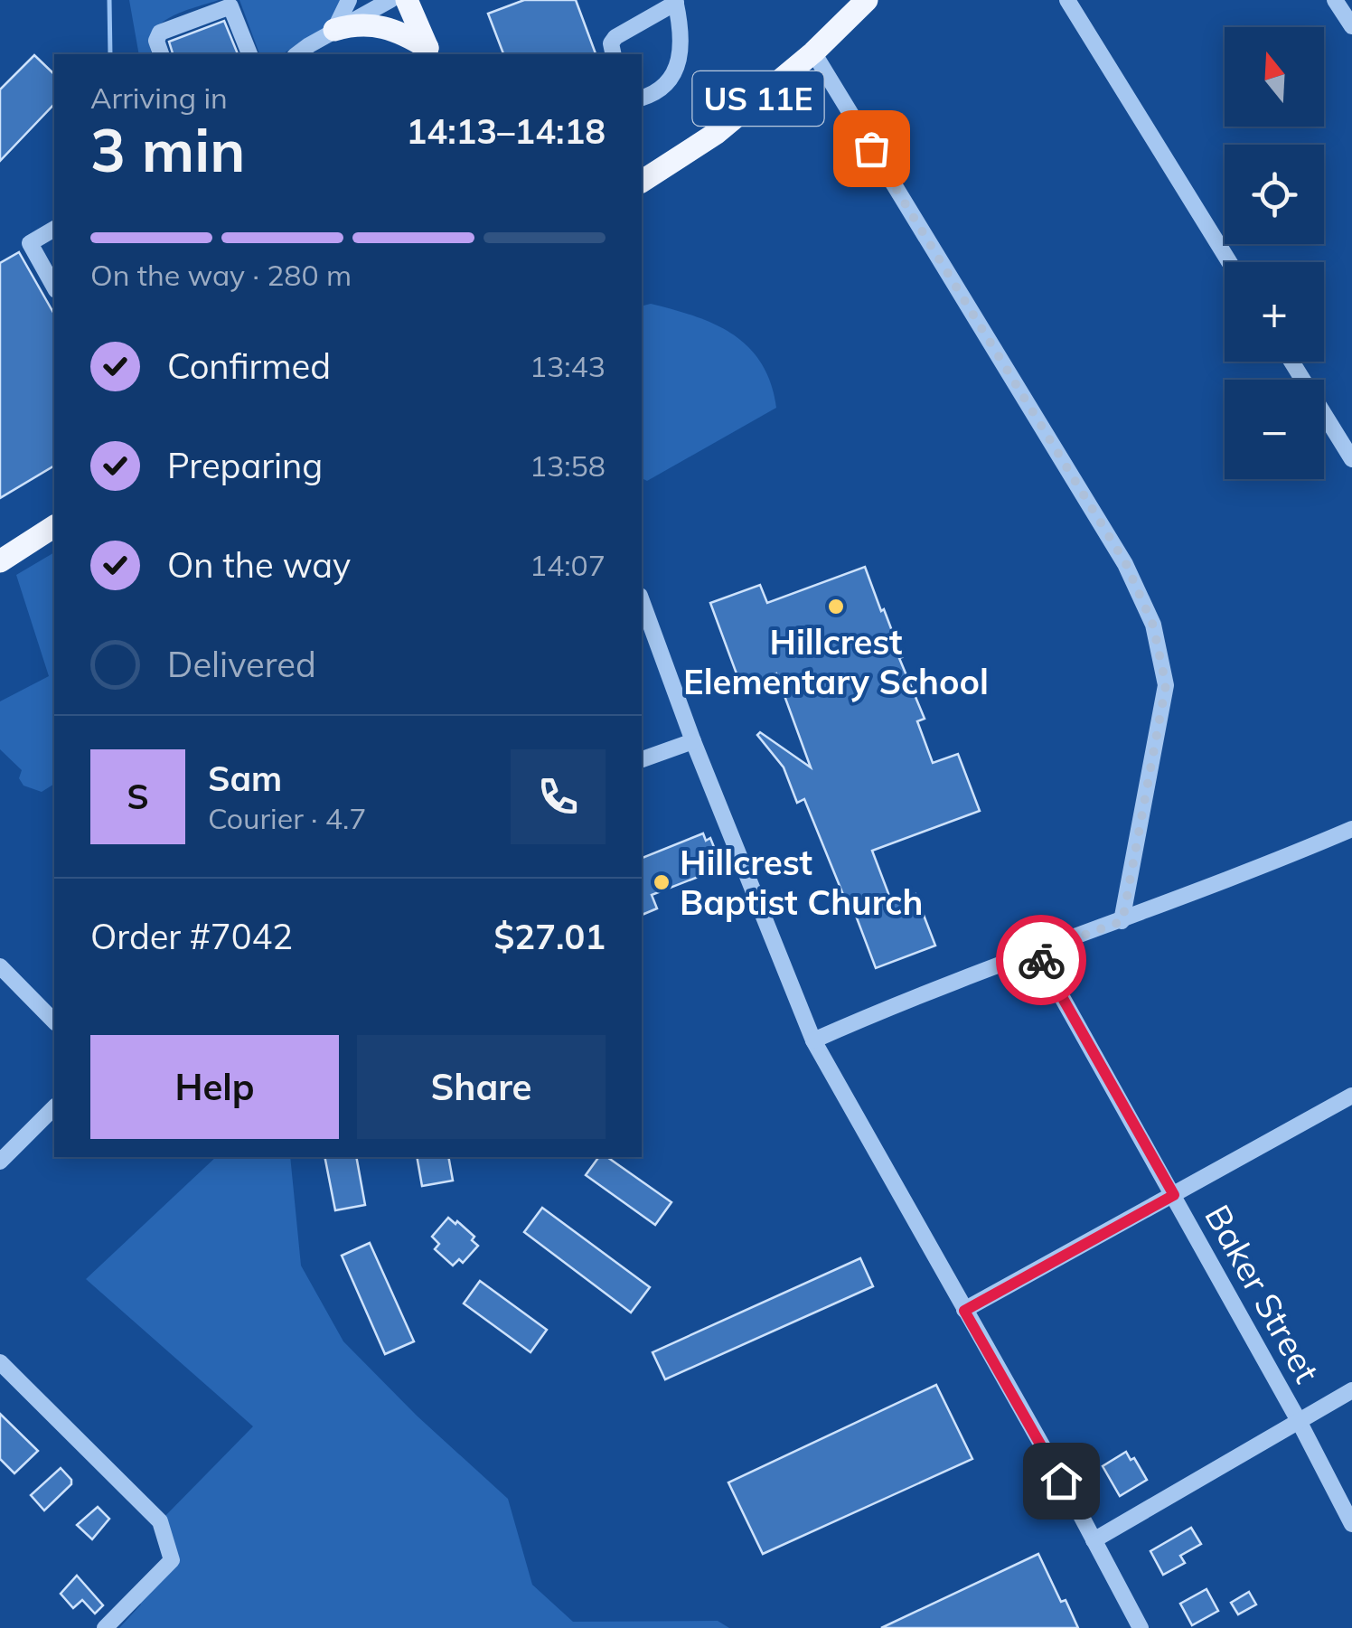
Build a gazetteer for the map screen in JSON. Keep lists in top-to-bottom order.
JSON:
{
  "streets": {
    "main road": ["US 11E"],
    "street": ["Baker Street"]
  },
  "places": ["Hillcrest Elementary School", "Hillcrest Baptist Church"],
  "north": "top",
  "page": {
    "map_buttons": ["+", "−"],
    "heading": ["3 min", "Arriving in", "14:13–14:18"],
    "panel": [
      "Sam",
      "Courier · 4.7",
      "Order #7042",
      "$27.01"
    ],
    "bar": "On the way · 280 m",
    "list": [
      ["Confirmed", "13:43"],
      ["Preparing", "13:58"],
      ["On the way", "14:07"],
      "Delivered"
    ],
    "round": "S",
    "buttons": ["Help", "Share"]
  }
}
